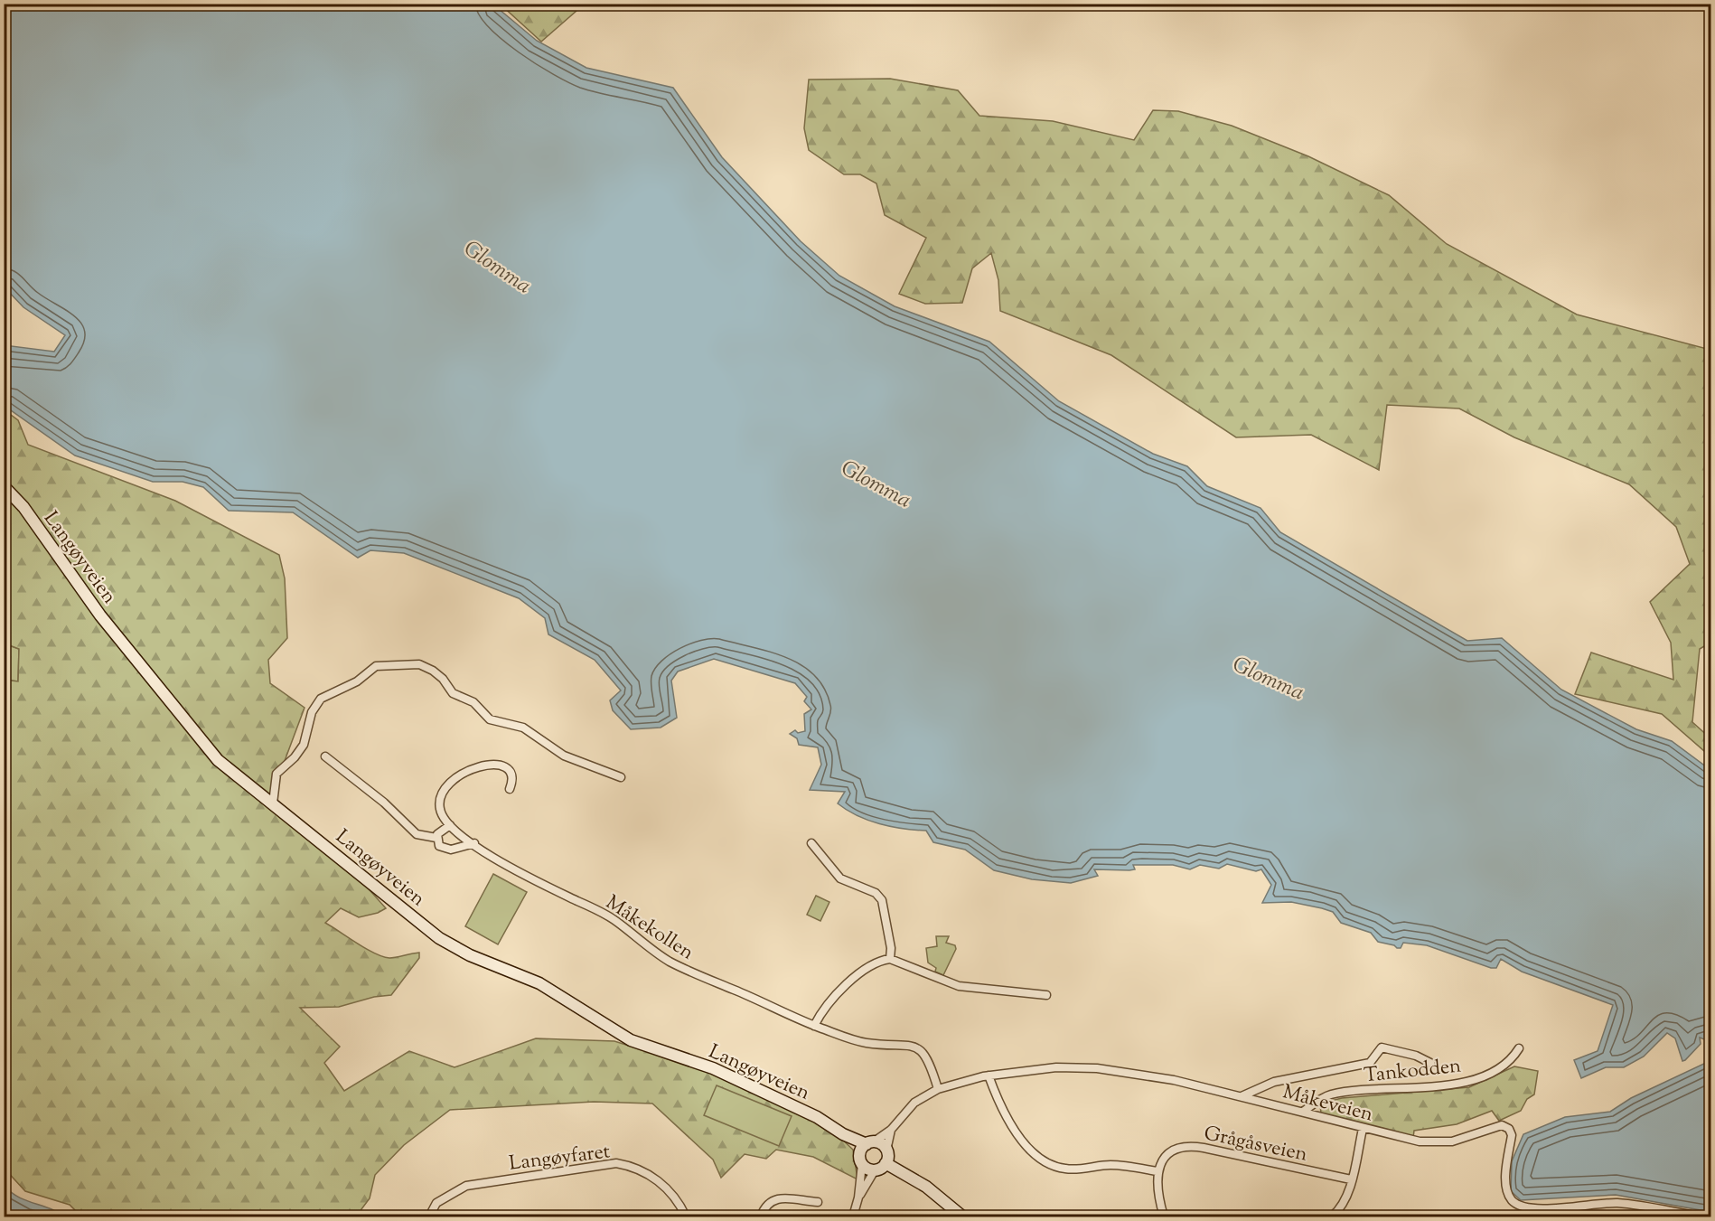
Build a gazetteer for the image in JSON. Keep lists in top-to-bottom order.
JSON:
{
  "streets": {
    "main road": ["Langøyveien"],
    "street": [
      "Måkekollen",
      "Tankodden",
      "Måkeveien",
      "Grågåsveien",
      "Langøyfaret"
    ]
  },
  "crossings": [
    ["Langøyveien", "Måkeveien"],
    ["Måkekollen", "Måkeveien"],
    ["Tankodden", "Måkeveien"]
  ],
  "water": ["Glomma"]
}
